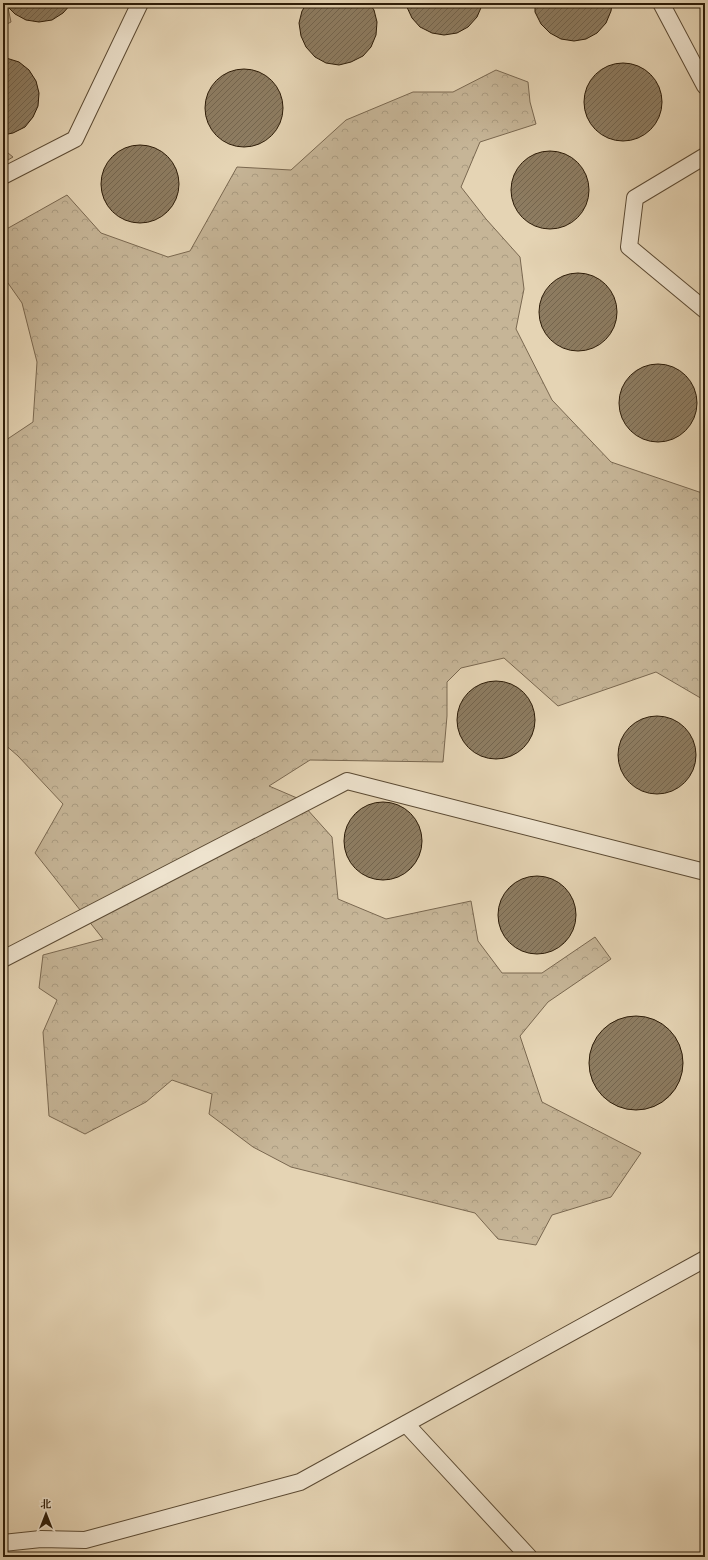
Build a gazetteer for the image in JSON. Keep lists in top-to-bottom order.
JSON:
{
  "north": "top"
}
